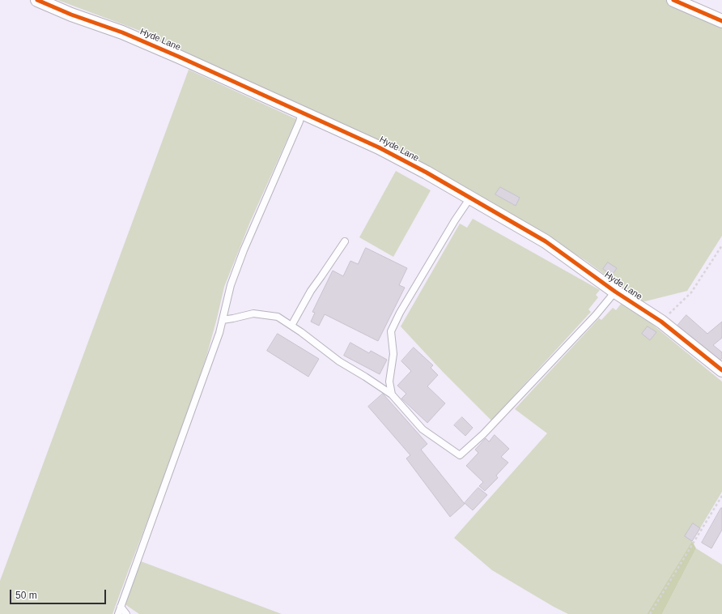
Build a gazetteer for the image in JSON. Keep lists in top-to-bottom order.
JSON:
{
  "streets": {
    "street": ["Hyde Lane"]
  },
  "scale_bar": "50 m"
}
